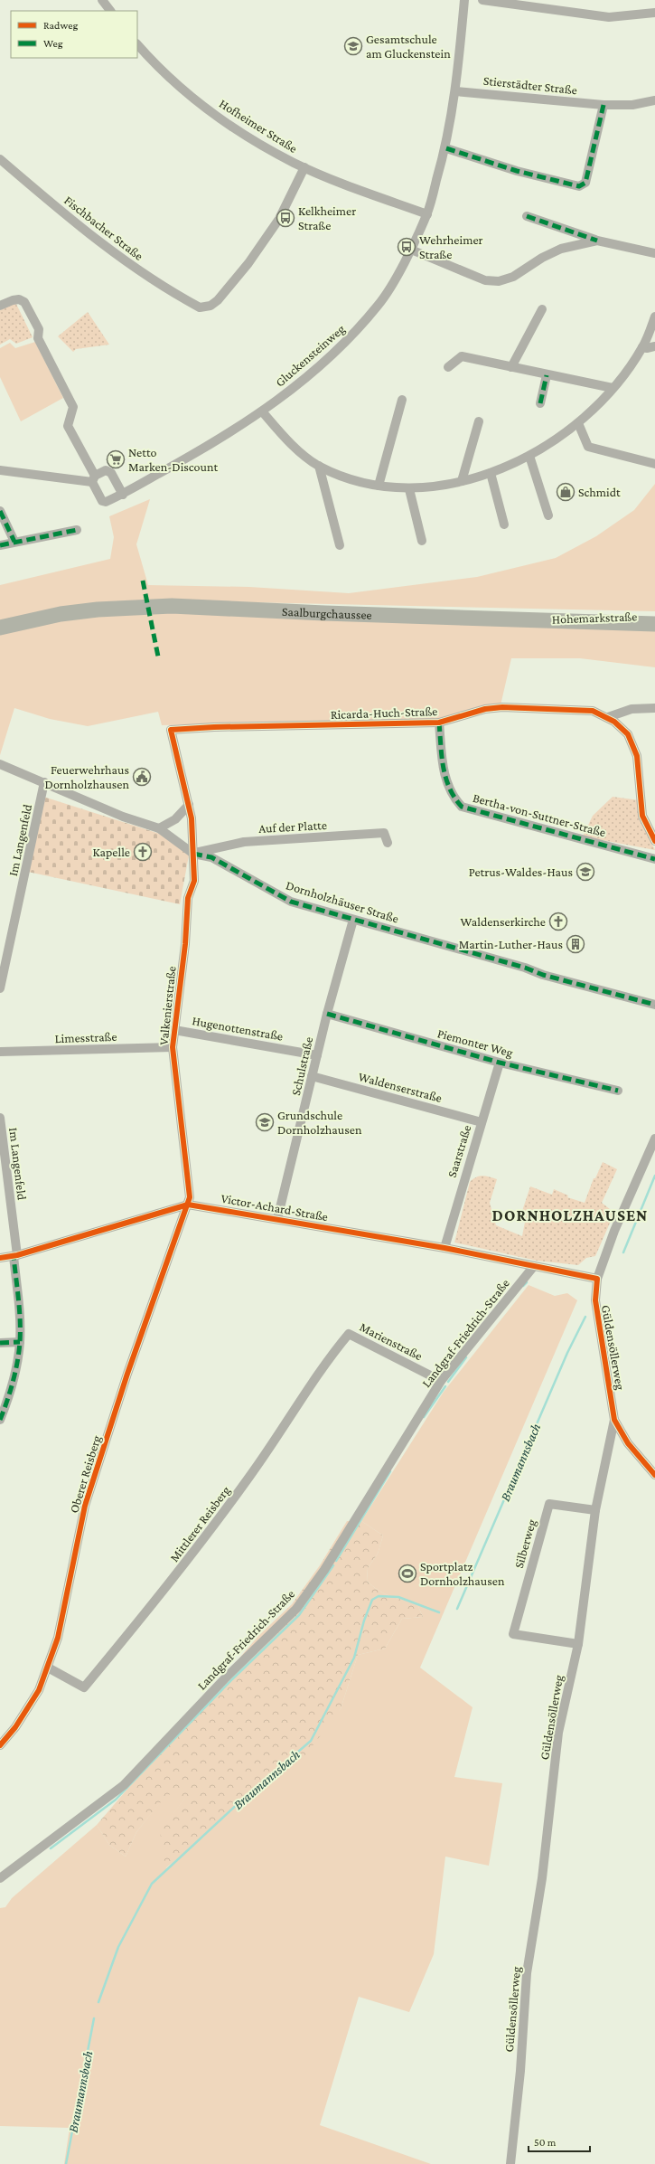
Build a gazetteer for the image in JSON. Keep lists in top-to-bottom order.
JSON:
{
  "streets": {
    "main road": ["Saalburgchaussee", "Hohemarkstraße"],
    "street": [
      "Stierstädter Straße",
      "Hofheimer Straße",
      "Fischbacher Straße",
      "Gluckensteinweg",
      "Ricarda-Huch-Straße",
      "Bertha-von-Suttner-Straße",
      "Auf der Platte",
      "Im Langenfeld",
      "Dornholzhäuser Straße",
      "Valkenierstraße",
      "Hugenottenstraße",
      "Limesstraße",
      "Piemonter Weg",
      "Schulstraße",
      "Waldenserstraße",
      "Saarstraße",
      "Victor-Achard-Straße",
      "Landgraf-Friedrich-Straße",
      "Marienstraße",
      "Güldensöllerweg",
      "Oberer Reisberg",
      "Mittlerer Reisberg",
      "Silberweg"
    ]
  },
  "crossings": [
    ["Stierstädter Straße", "Gluckensteinweg"],
    ["Hofheimer Straße", "Fischbacher Straße"],
    ["Hofheimer Straße", "Gluckensteinweg"],
    ["Saalburgchaussee", "Hohemarkstraße"],
    ["Ricarda-Huch-Straße", "Bertha-von-Suttner-Straße"],
    ["Ricarda-Huch-Straße", "Valkenierstraße"],
    ["Auf der Platte", "Dornholzhäuser Straße"],
    ["Auf der Platte", "Valkenierstraße"],
    ["Im Langenfeld", "Dornholzhäuser Straße"],
    ["Im Langenfeld", "Victor-Achard-Straße"],
    ["Dornholzhäuser Straße", "Valkenierstraße"],
    ["Dornholzhäuser Straße", "Schulstraße"],
    ["Valkenierstraße", "Hugenottenstraße"],
    ["Valkenierstraße", "Limesstraße"],
    ["Valkenierstraße", "Victor-Achard-Straße"],
    ["Valkenierstraße", "Oberer Reisberg"],
    ["Hugenottenstraße", "Schulstraße"],
    ["Piemonter Weg", "Schulstraße"],
    ["Piemonter Weg", "Saarstraße"],
    ["Schulstraße", "Waldenserstraße"],
    ["Schulstraße", "Victor-Achard-Straße"],
    ["Waldenserstraße", "Saarstraße"],
    ["Saarstraße", "Victor-Achard-Straße"],
    ["Victor-Achard-Straße", "Landgraf-Friedrich-Straße"],
    ["Victor-Achard-Straße", "Güldensöllerweg"],
    ["Victor-Achard-Straße", "Oberer Reisberg"],
    ["Landgraf-Friedrich-Straße", "Marienstraße"],
    ["Marienstraße", "Mittlerer Reisberg"],
    ["Güldensöllerweg", "Silberweg"],
    ["Oberer Reisberg", "Mittlerer Reisberg"]
  ],
  "districts": ["DORNHOLZHAUSEN"],
  "water": ["Braumannsbach"],
  "places": {
    "school or university": ["Gesamtschule am Gluckenstein", "Petrus-Waldes-Haus", "Grundschule Dornholzhausen"],
    "bus stop": ["Kelkheimer Straße", "Wehrheimer Straße"],
    "supermarket": ["Netto Marken-Discount"],
    "shop": ["Schmidt"],
    "public building": ["Feuerwehrhaus Dornholzhausen"],
    "church": ["Kapelle", "Waldenserkirche"],
    "building": ["Martin-Luther-Haus"],
    "sports": ["Sportplatz Dornholzhausen"]
  },
  "legend": ["Radweg", "Weg"],
  "scale_bar": "50 m"
}
